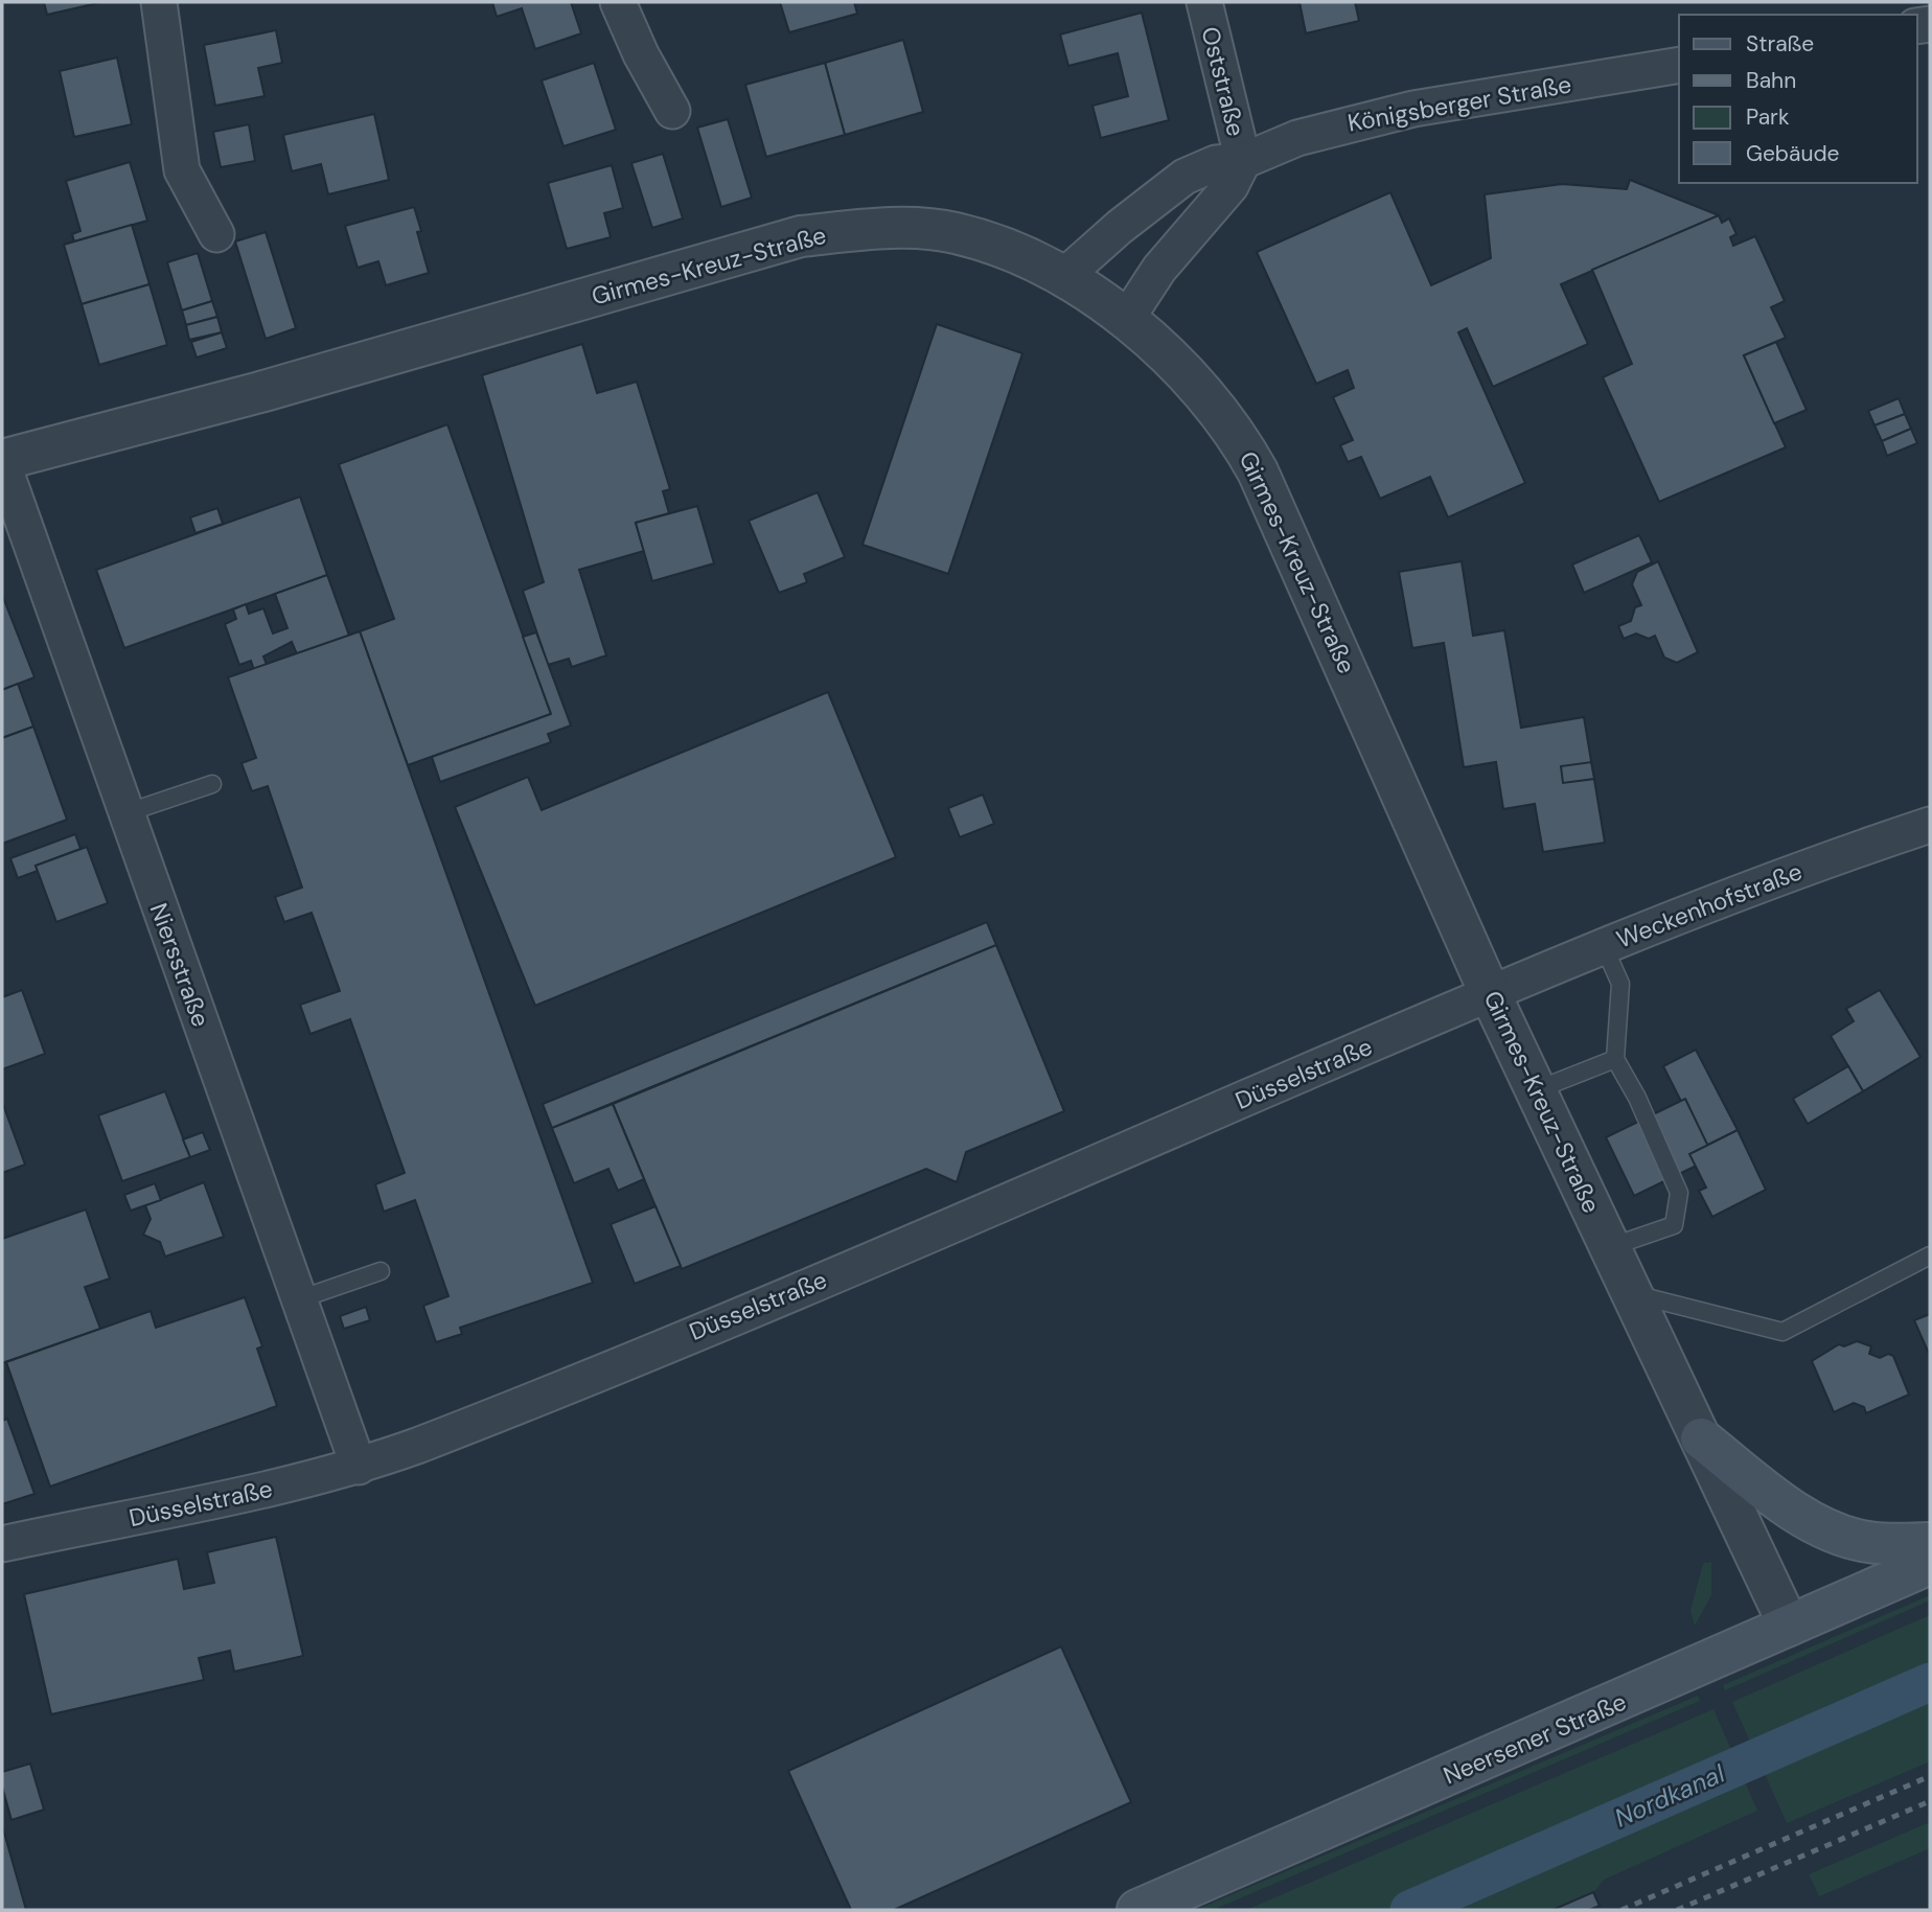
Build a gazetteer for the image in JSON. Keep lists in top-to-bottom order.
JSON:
{
  "streets": {
    "main road": ["Neersener Straße"],
    "street": [
      "Oststraße",
      "Königsberger Straße",
      "Girmes-Kreuz-Straße",
      "Weckenhofstraße",
      "Niersstraße",
      "Düsselstraße"
    ]
  },
  "crossings": [
    ["Oststraße", "Königsberger Straße"],
    ["Königsberger Straße", "Girmes-Kreuz-Straße"],
    ["Girmes-Kreuz-Straße", "Weckenhofstraße"],
    ["Girmes-Kreuz-Straße", "Niersstraße"],
    ["Girmes-Kreuz-Straße", "Düsselstraße"],
    ["Girmes-Kreuz-Straße", "Neersener Straße"],
    ["Weckenhofstraße", "Düsselstraße"],
    ["Niersstraße", "Düsselstraße"]
  ],
  "water": ["Nordkanal"],
  "legend": [
    "Straße",
    "Bahn",
    "Park",
    "Gebäude"
  ]
}
